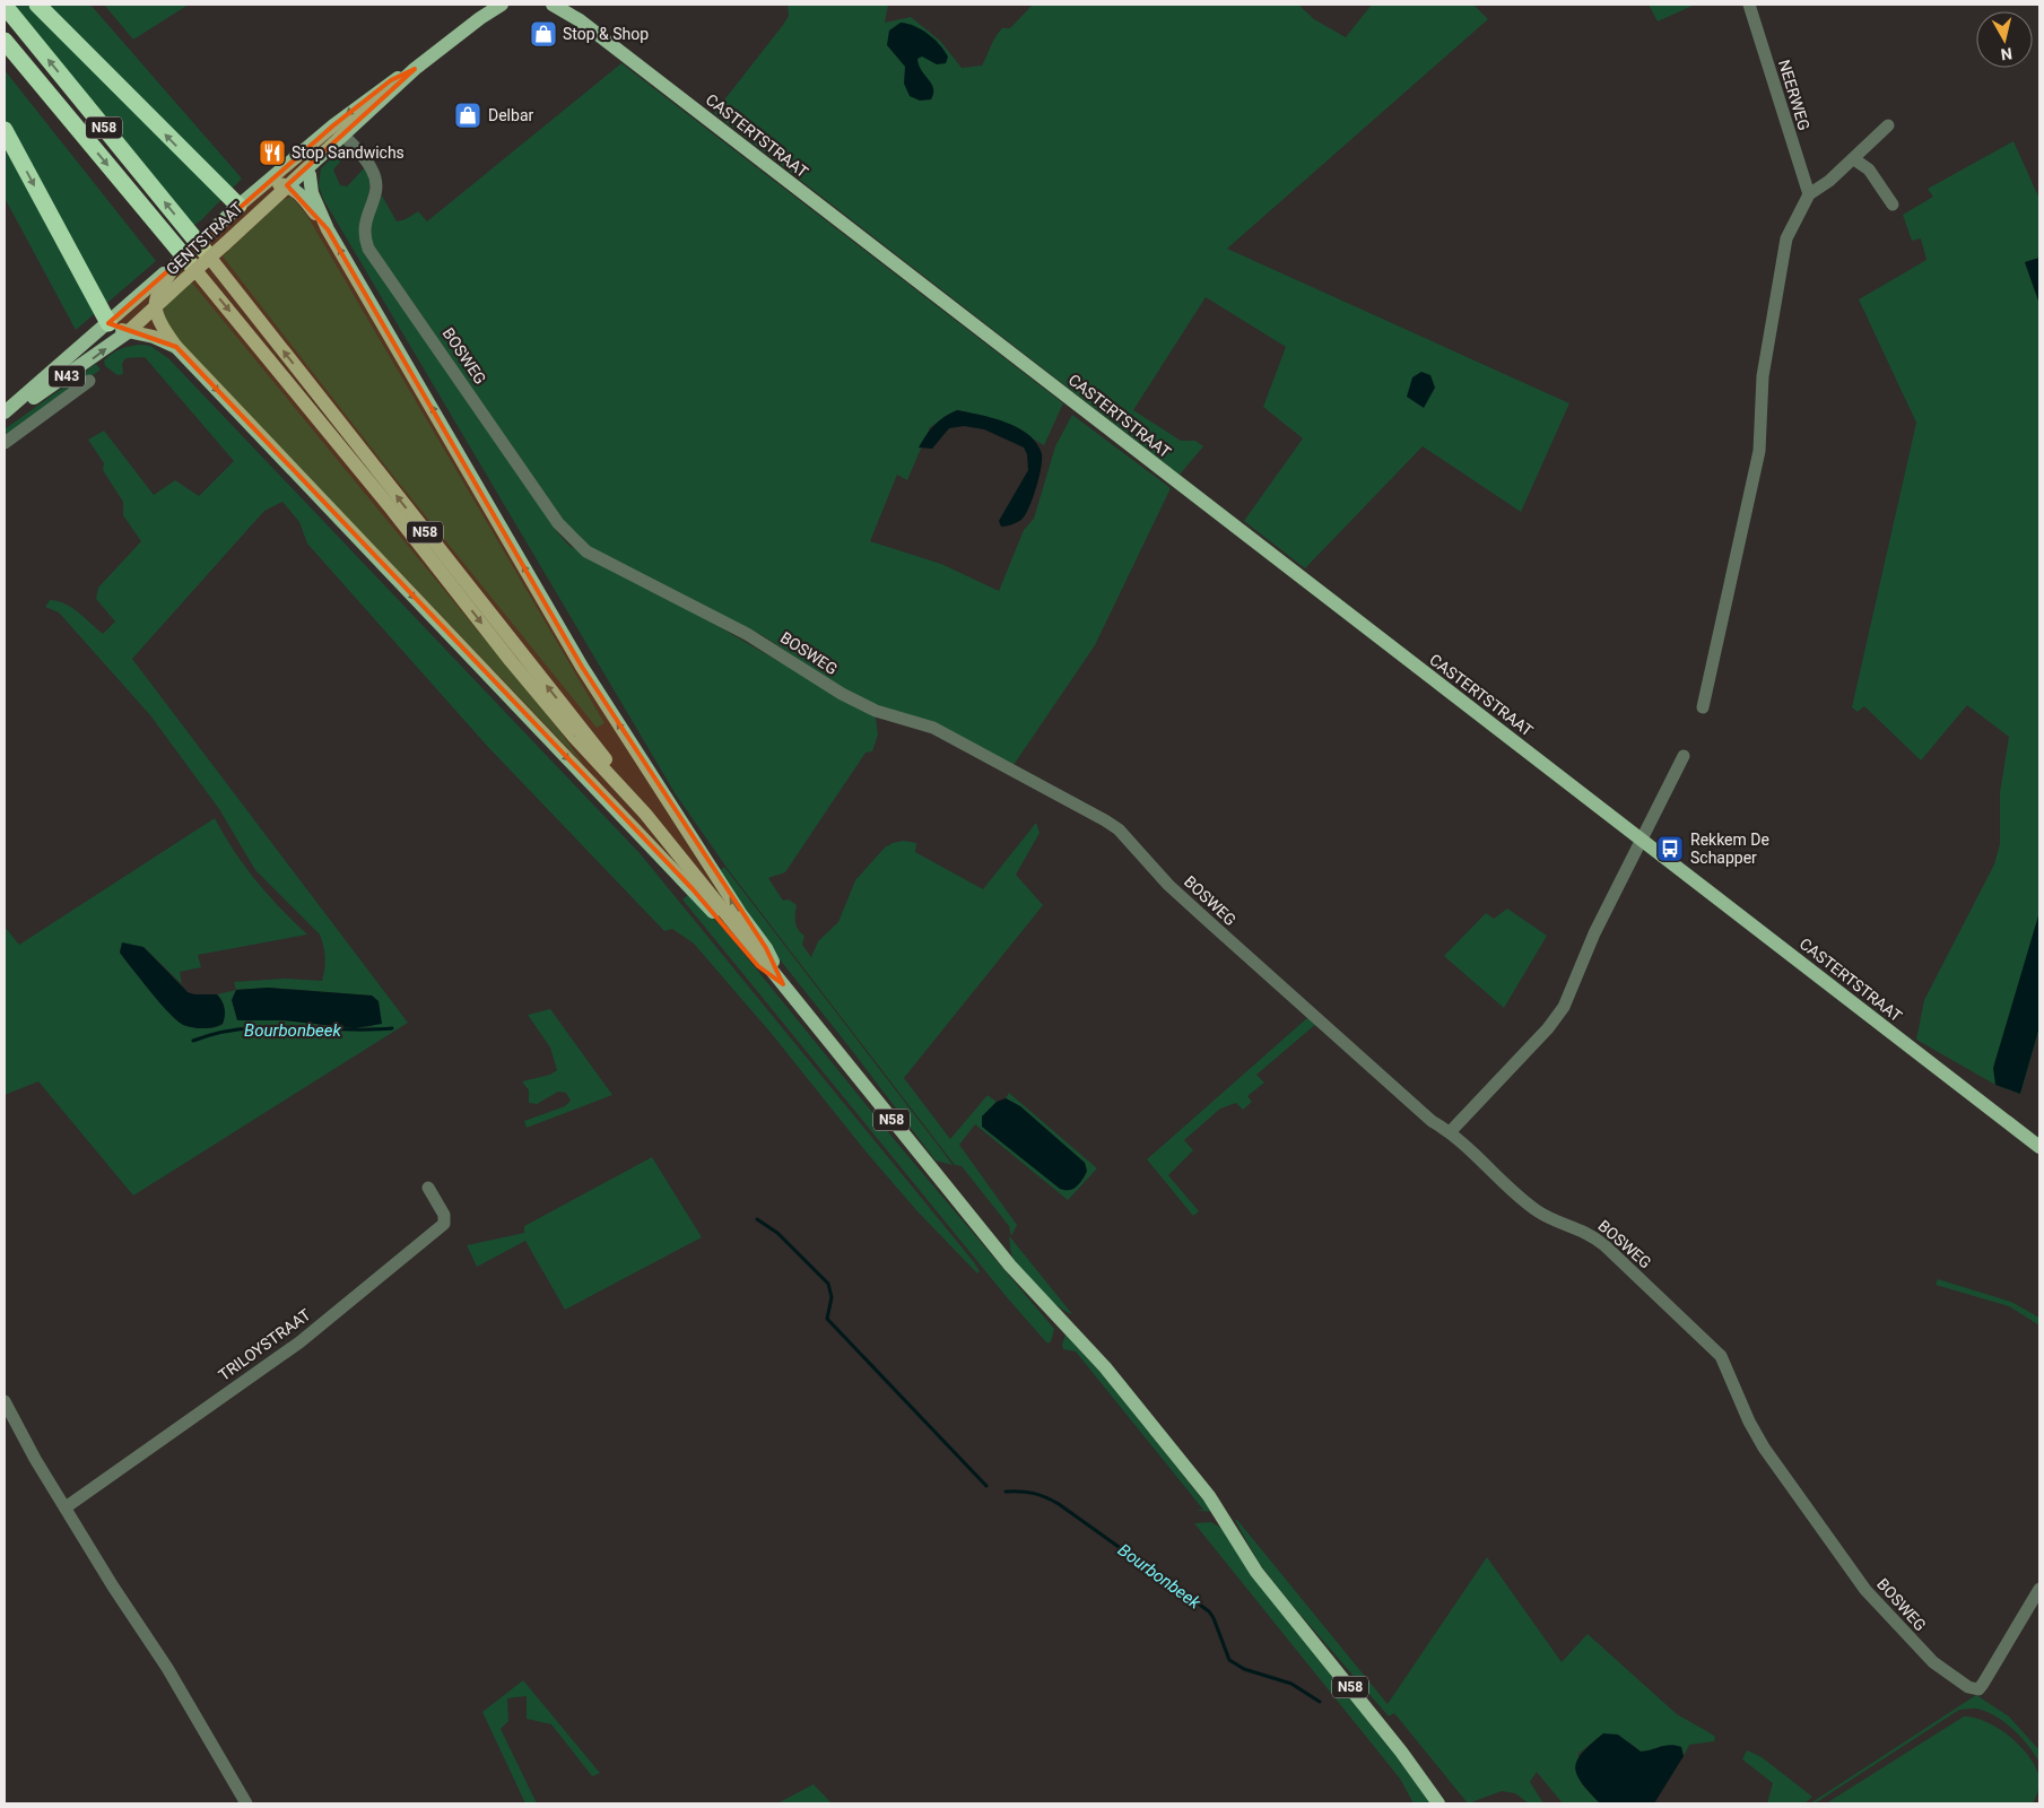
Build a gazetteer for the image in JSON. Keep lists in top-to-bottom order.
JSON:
{
  "streets": {
    "highway": ["N58"],
    "main road": ["CASTERTSTRAAT", "GENTSTRAAT", "N43"],
    "street": ["NEERWEG", "BOSWEG", "TRILOYSTRAAT"]
  },
  "crossings": [
    ["N58", "GENTSTRAAT"],
    ["N58", "N43"],
    ["GENTSTRAAT", "BOSWEG"],
    ["GENTSTRAAT", "N43"],
    ["BOSWEG", "N43"]
  ],
  "water": ["Bourbonbeek"],
  "places": {
    "shop": ["Stop & Shop", "Delbar"],
    "restaurant": ["Stop Sandwichs"],
    "bus stop": ["Rekkem De Schapper"]
  },
  "north": "bottom"
}
